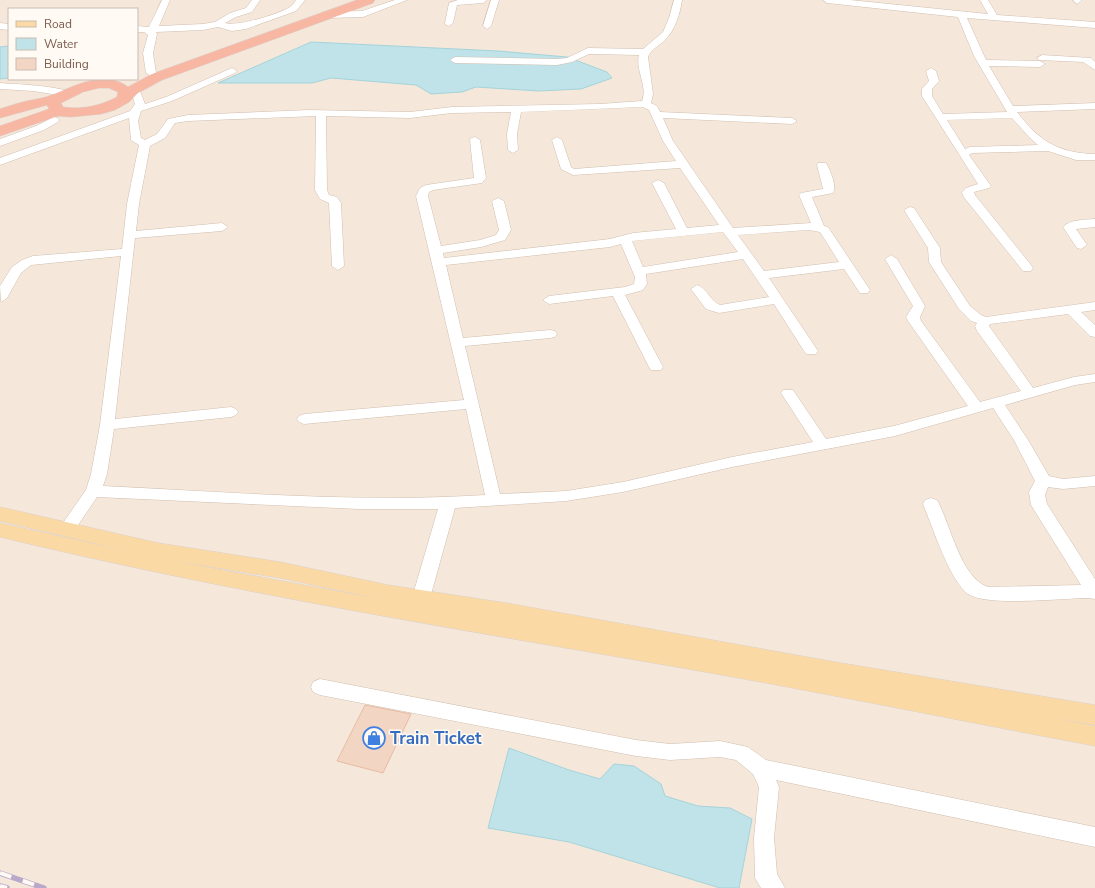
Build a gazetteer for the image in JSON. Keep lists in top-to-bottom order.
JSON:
{
  "places": {
    "shop": ["Train Ticket"]
  },
  "legend": ["Road", "Water", "Building"]
}
